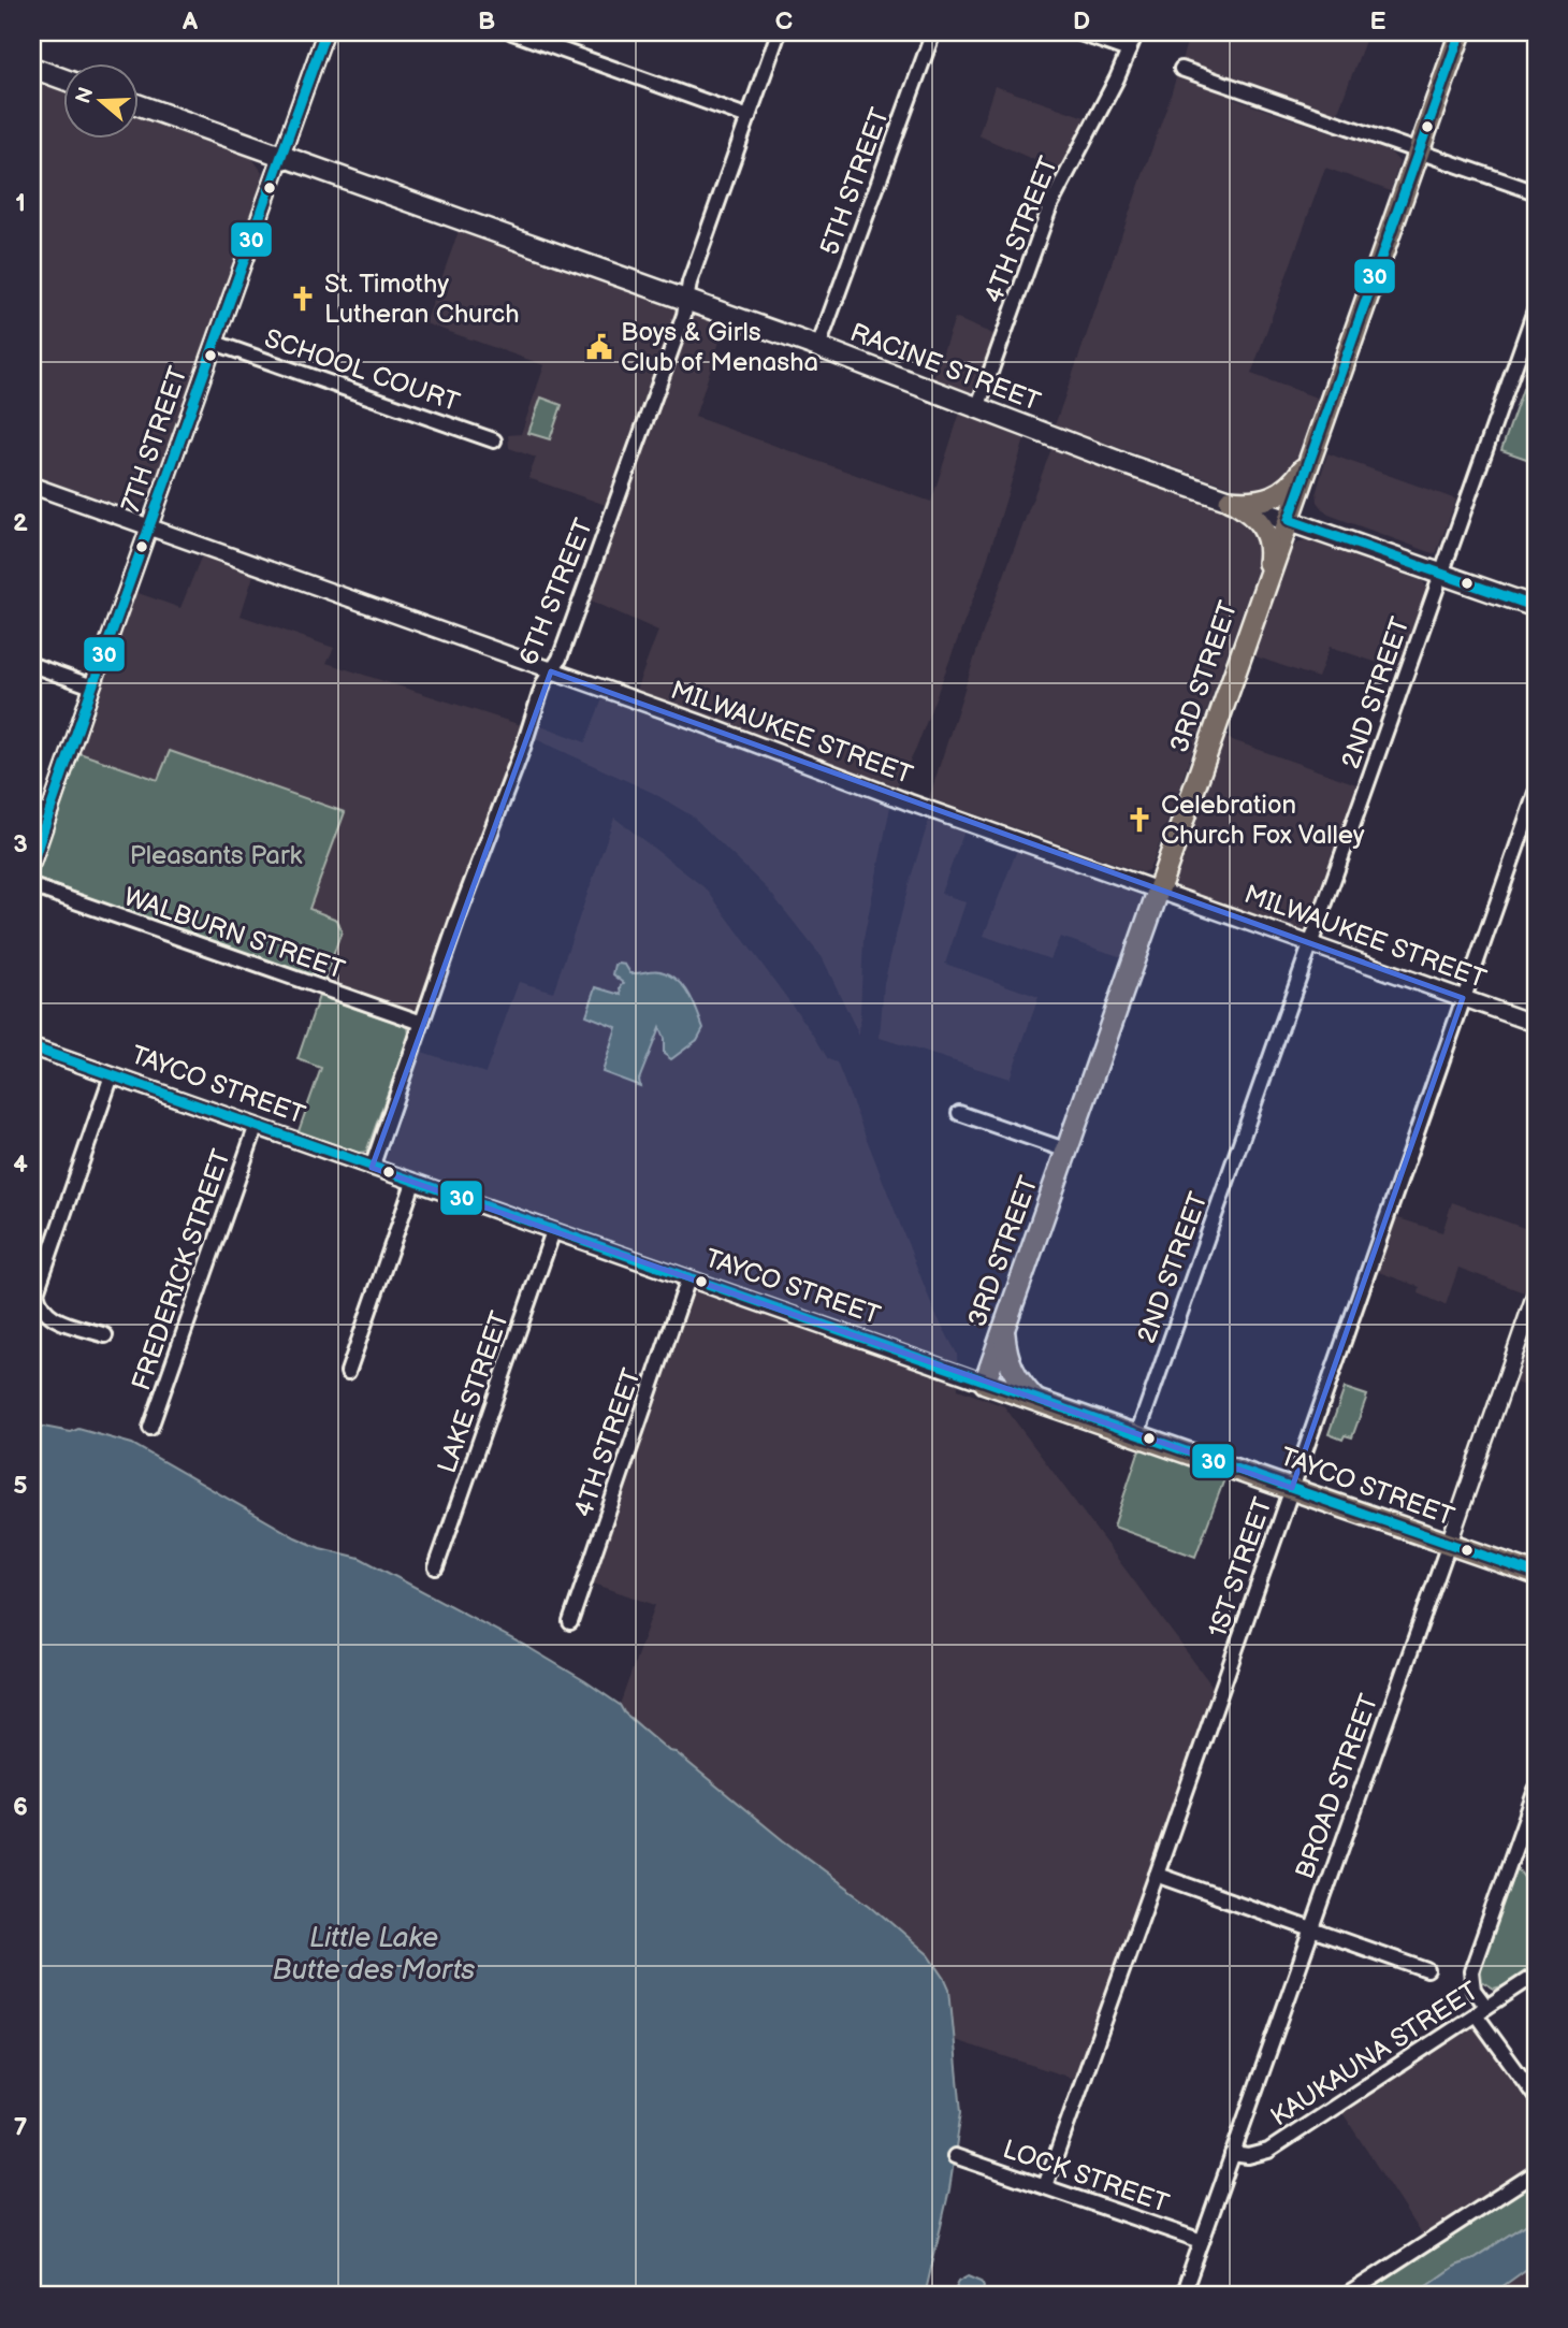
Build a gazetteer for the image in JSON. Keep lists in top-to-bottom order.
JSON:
{
  "streets": {
    "main road": ["RACINE STREET", "3RD STREET", "TAYCO STREET"],
    "street": [
      "5TH STREET",
      "4TH STREET",
      "SCHOOL COURT",
      "7TH STREET",
      "6TH STREET",
      "2ND STREET",
      "MILWAUKEE STREET",
      "WALBURN STREET",
      "FREDERICK STREET",
      "LAKE STREET",
      "1ST STREET",
      "BROAD STREET",
      "KAUKAUNA STREET",
      "LOCK STREET"
    ]
  },
  "crossings": [
    ["5TH STREET", "RACINE STREET"],
    ["4TH STREET", "RACINE STREET"],
    ["4TH STREET", "TAYCO STREET"],
    ["RACINE STREET", "7TH STREET"],
    ["RACINE STREET", "6TH STREET"],
    ["RACINE STREET", "3RD STREET"],
    ["RACINE STREET", "2ND STREET"],
    ["SCHOOL COURT", "7TH STREET"],
    ["7TH STREET", "MILWAUKEE STREET"],
    ["6TH STREET", "MILWAUKEE STREET"],
    ["6TH STREET", "WALBURN STREET"],
    ["6TH STREET", "TAYCO STREET"],
    ["3RD STREET", "MILWAUKEE STREET"],
    ["3RD STREET", "TAYCO STREET"],
    ["2ND STREET", "MILWAUKEE STREET"],
    ["2ND STREET", "TAYCO STREET"],
    ["MILWAUKEE STREET", "1ST STREET"],
    ["TAYCO STREET", "FREDERICK STREET"],
    ["TAYCO STREET", "LAKE STREET"],
    ["TAYCO STREET", "1ST STREET"],
    ["TAYCO STREET", "BROAD STREET"],
    ["1ST STREET", "LOCK STREET"],
    ["BROAD STREET", "KAUKAUNA STREET"],
    ["BROAD STREET", "LOCK STREET"]
  ],
  "water": ["Little Lake Butte des Morts"],
  "parks": ["Pleasants Park"],
  "places": {
    "church": ["St. Timothy Lutheran Church", "Celebration Church Fox Valley"],
    "public building": ["Boys & Girls Club of Menasha"]
  },
  "lines": ["transit line 30"],
  "north": "left",
  "grid": {
    "columns": [
      "A",
      "B",
      "C",
      "D",
      "E"
    ],
    "rows": [
      "1",
      "2",
      "3",
      "4",
      "5",
      "6",
      "7"
    ]
  }
}
